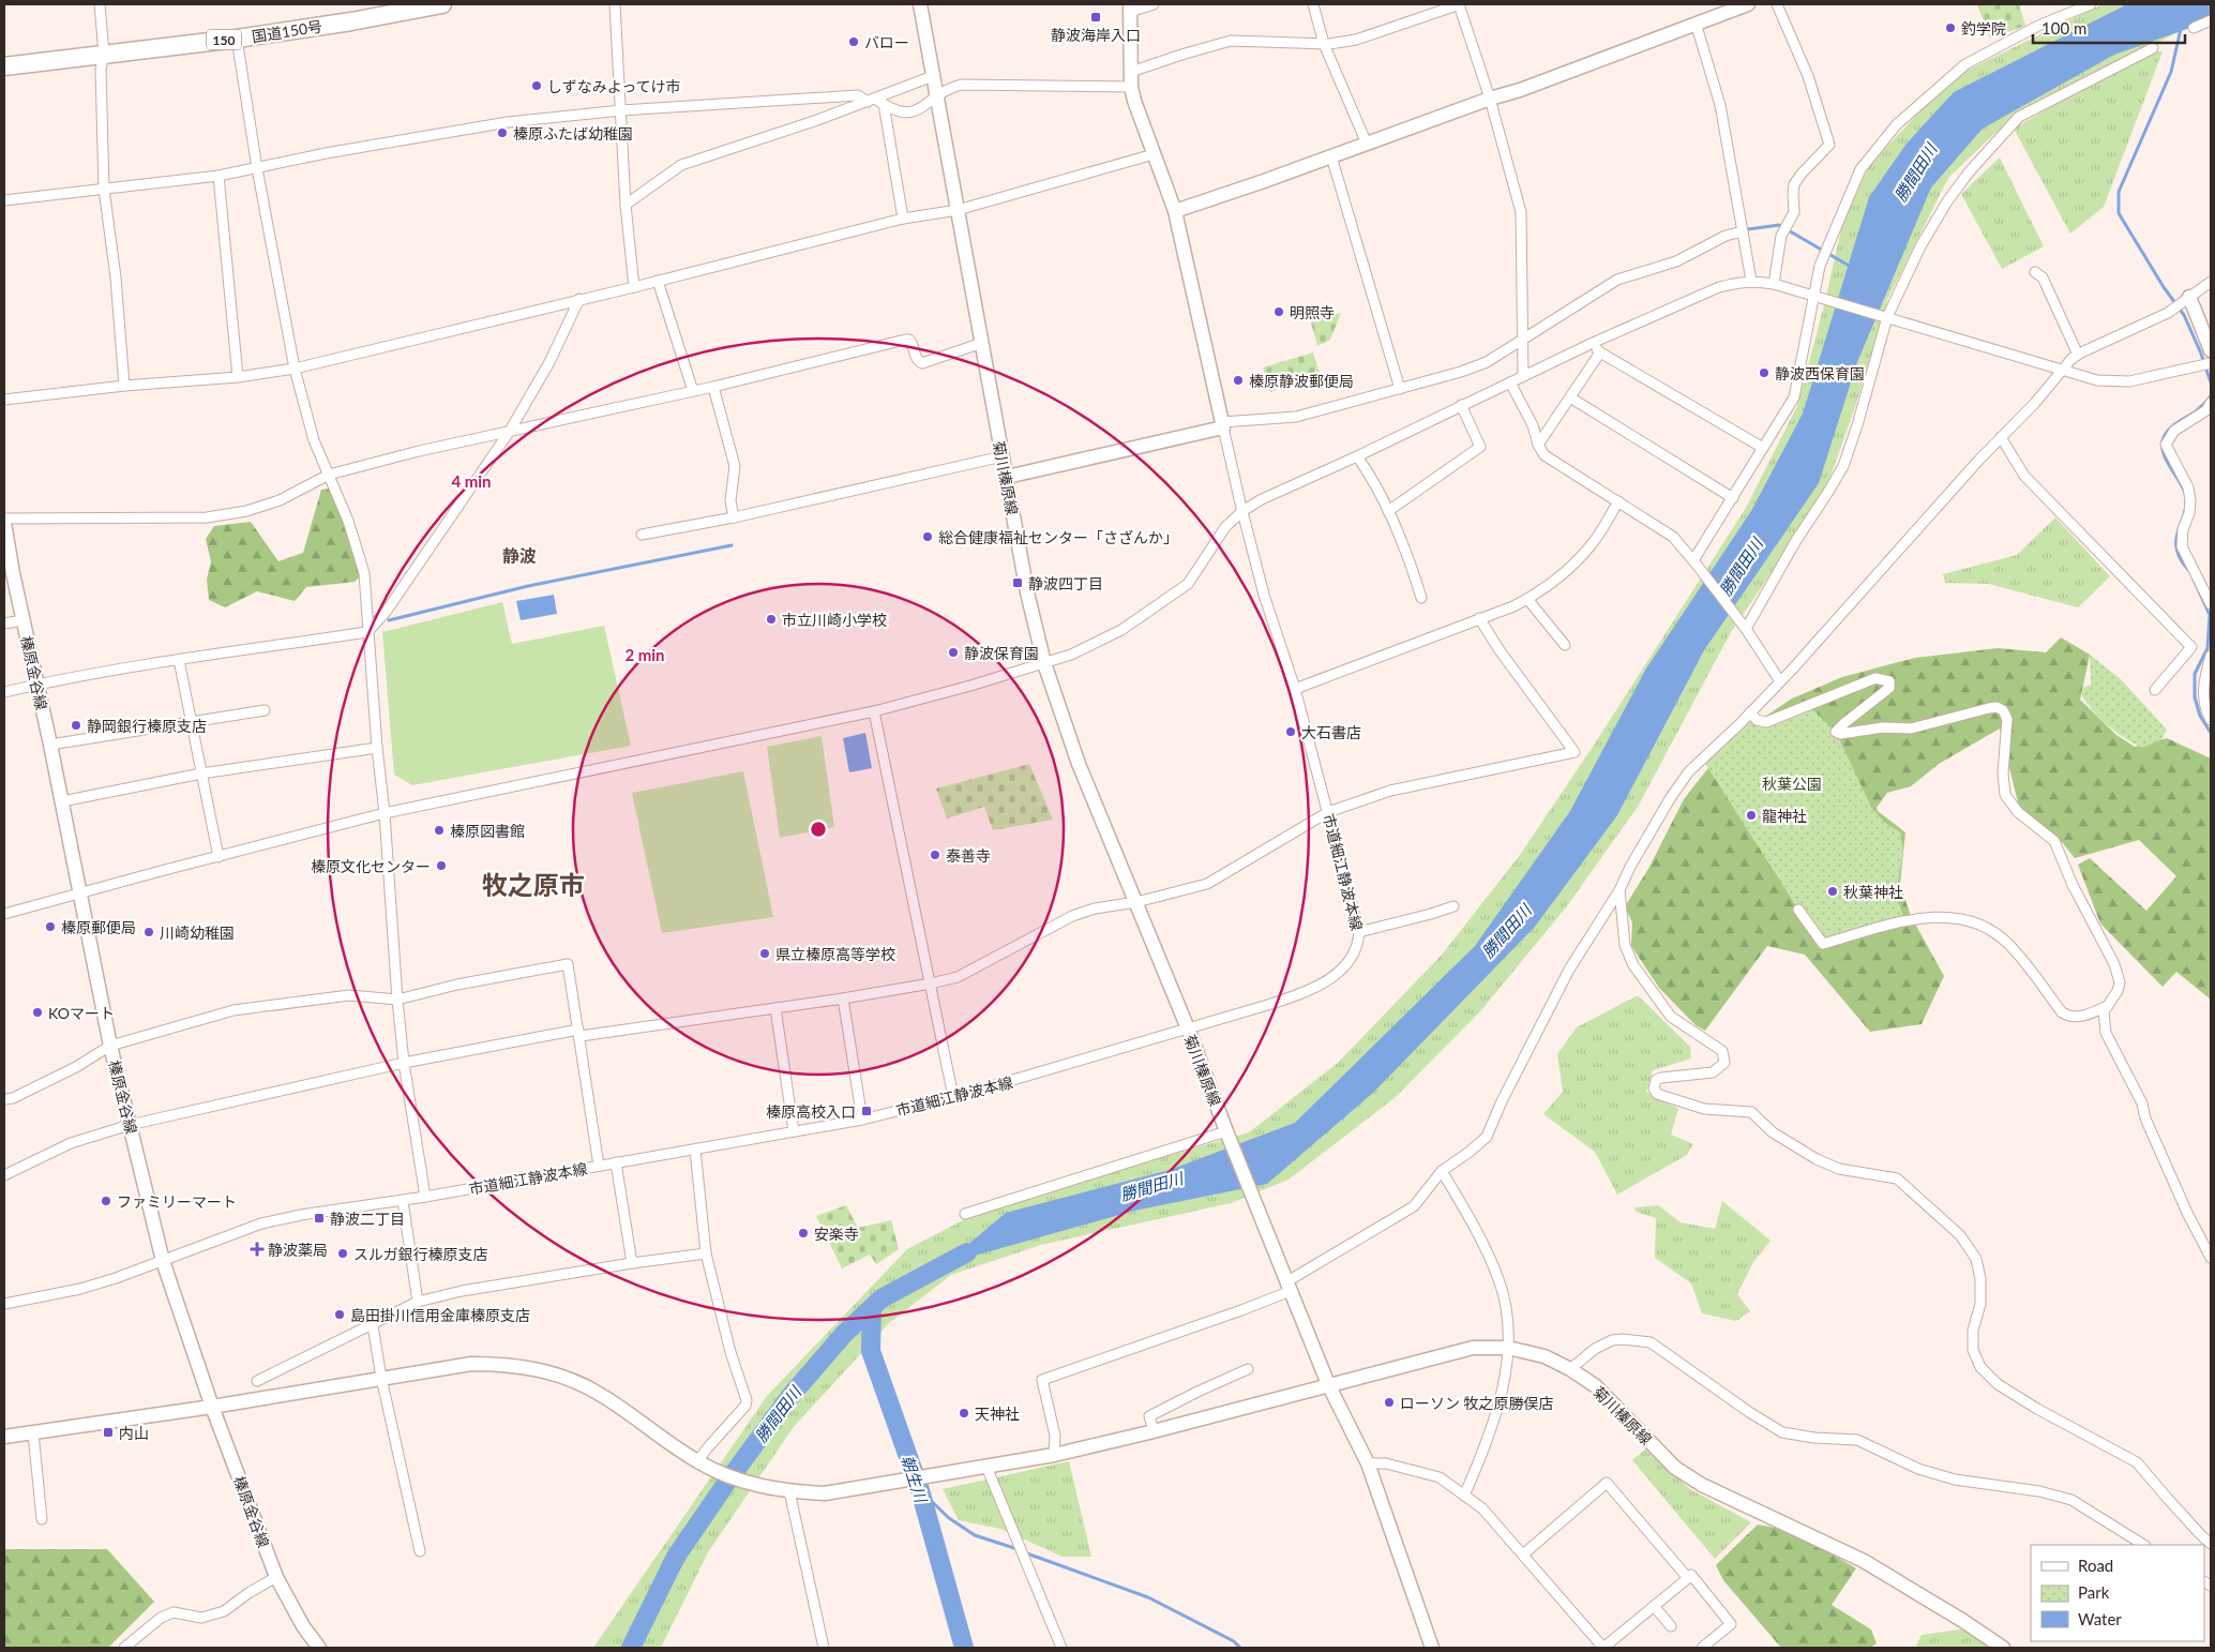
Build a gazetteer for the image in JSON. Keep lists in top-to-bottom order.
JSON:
{
  "streets": {
    "highway": ["国道150号", "150"],
    "main road": ["菊川榛原線", "榛原金谷線"],
    "street": ["市道細江静波本線"]
  },
  "crossings": [
    ["菊川榛原線", "市道細江静波本線"],
    ["榛原金谷線", "市道細江静波本線"]
  ],
  "districts": ["静波", "牧之原市"],
  "water": ["勝間田川", "朝生川"],
  "parks": ["秋葉公園"],
  "places": {
    "transit": [
      "静波海岸入口",
      "静波四丁目",
      "榛原高校入口",
      "静波二丁目",
      "内山"
    ],
    "other": [
      "釣学院",
      "バロー",
      "しずなみよってけ市",
      "榛原ふたば幼稚園",
      "明照寺",
      "静波西保育園",
      "榛原静波郵便局",
      "総合健康福祉センター「さざんか」",
      "市立川崎小学校",
      "静波保育園",
      "静岡銀行榛原支店",
      "大石書店",
      "龍神社",
      "榛原図書館",
      "泰善寺",
      "榛原文化センター",
      "秋葉神社",
      "榛原郵便局",
      "川崎幼稚園",
      "県立榛原高等学校",
      "KOマート",
      "ファミリーマート",
      "安楽寺",
      "スルガ銀行榛原支店",
      "島田掛川信用金庫榛原支店",
      "ローソン 牧之原勝俣店",
      "天神社"
    ],
    "health": ["静波薬局"]
  },
  "legend": ["Road", "Park", "Water"],
  "scale_bar": "100 m",
  "rings": ["4 min", "2 min"]
}
